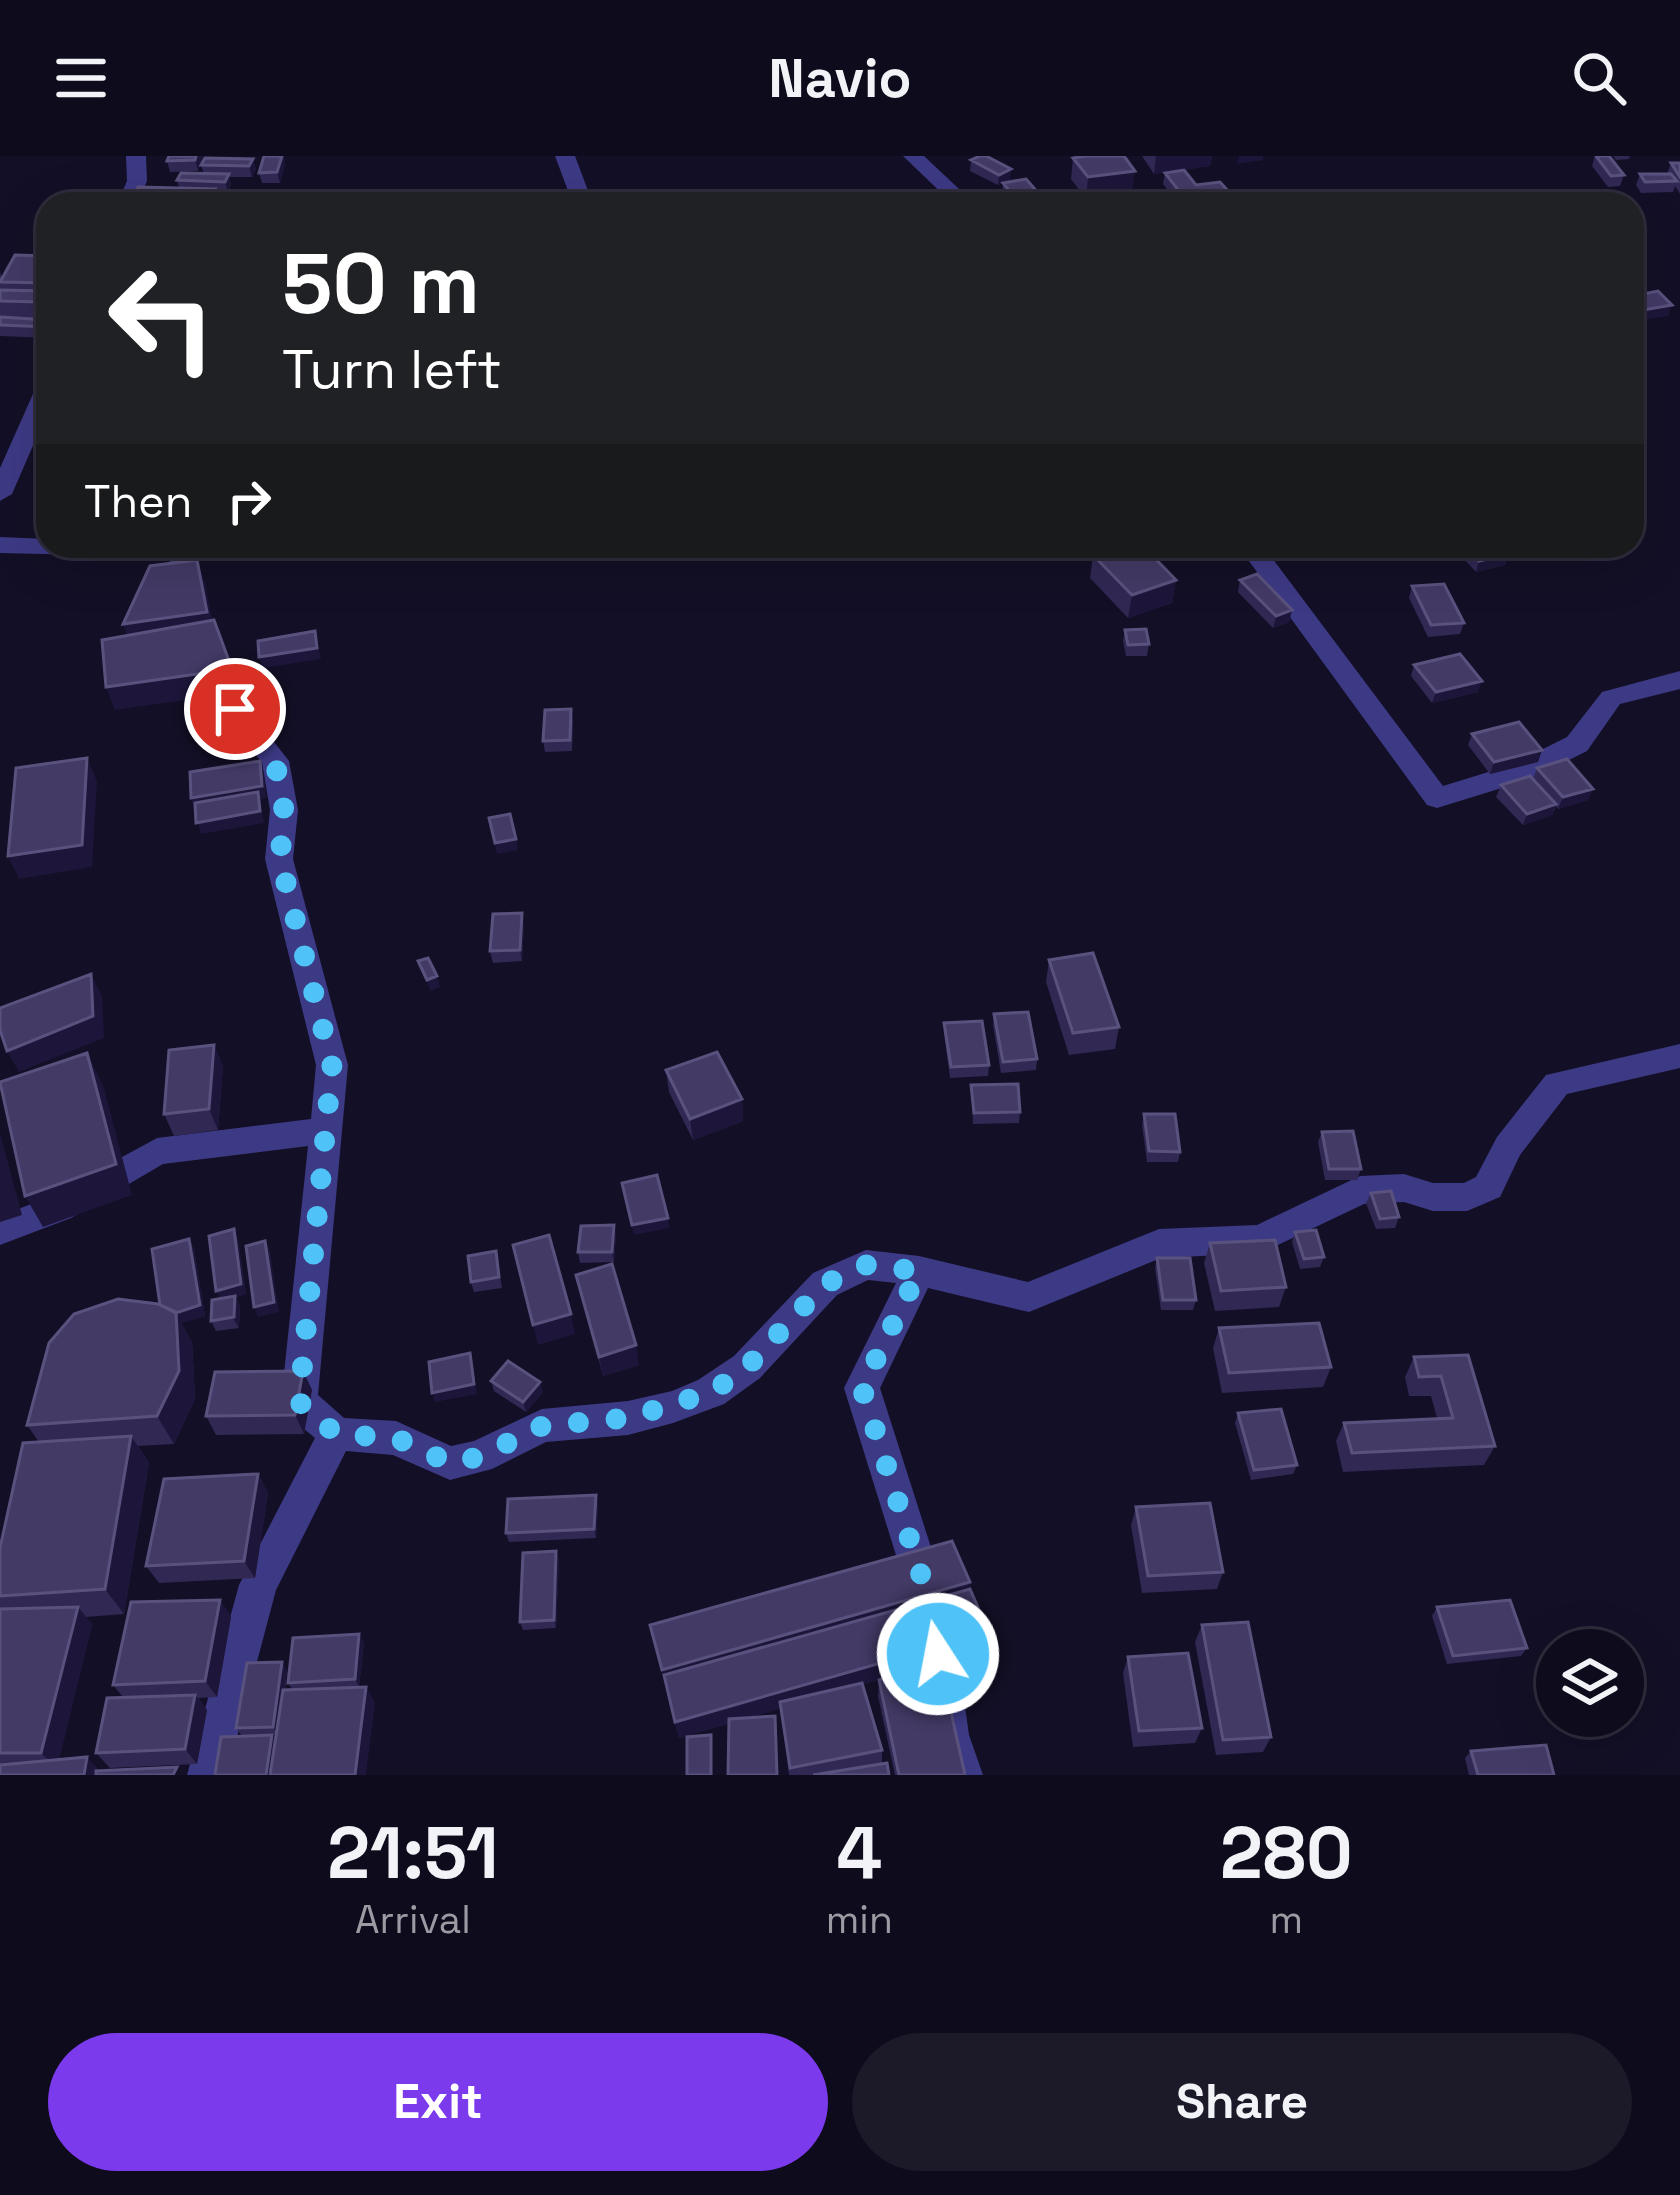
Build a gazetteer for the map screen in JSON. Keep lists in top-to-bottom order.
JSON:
{
  "page": {
    "header": "Navio",
    "turn": ["50 m", "Turn left"],
    "then": "Then",
    "eta": [
      "21:51",
      "Arrival",
      "4",
      "min",
      "280",
      "m"
    ],
    "buttons": ["Exit", "Share"]
  }
}
